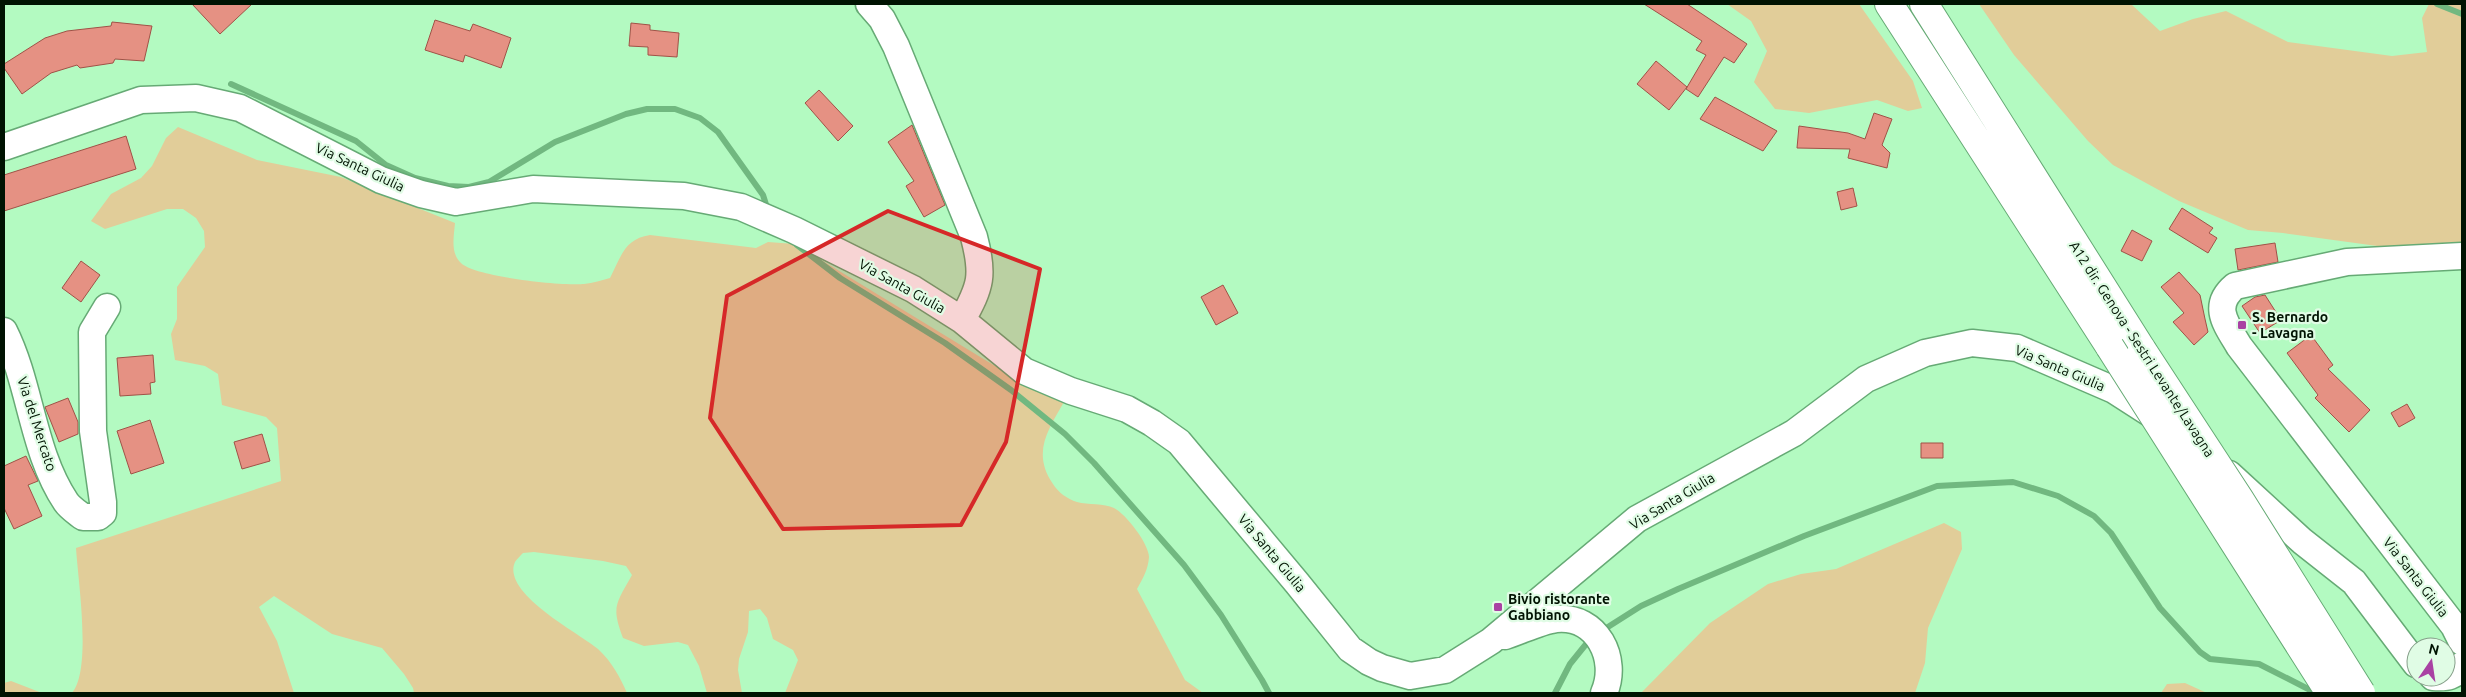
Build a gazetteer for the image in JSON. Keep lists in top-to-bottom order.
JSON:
{
  "streets": {
    "highway": ["A12 dir. Genova - Sestri Levante/Lavagna"],
    "street": ["Via Santa Giulia", "Via del Mercato"]
  },
  "places": {
    "transit": ["S. Bernardo - Lavagna", "Bivio ristorante Gabbiano"]
  },
  "north": "top"
}
